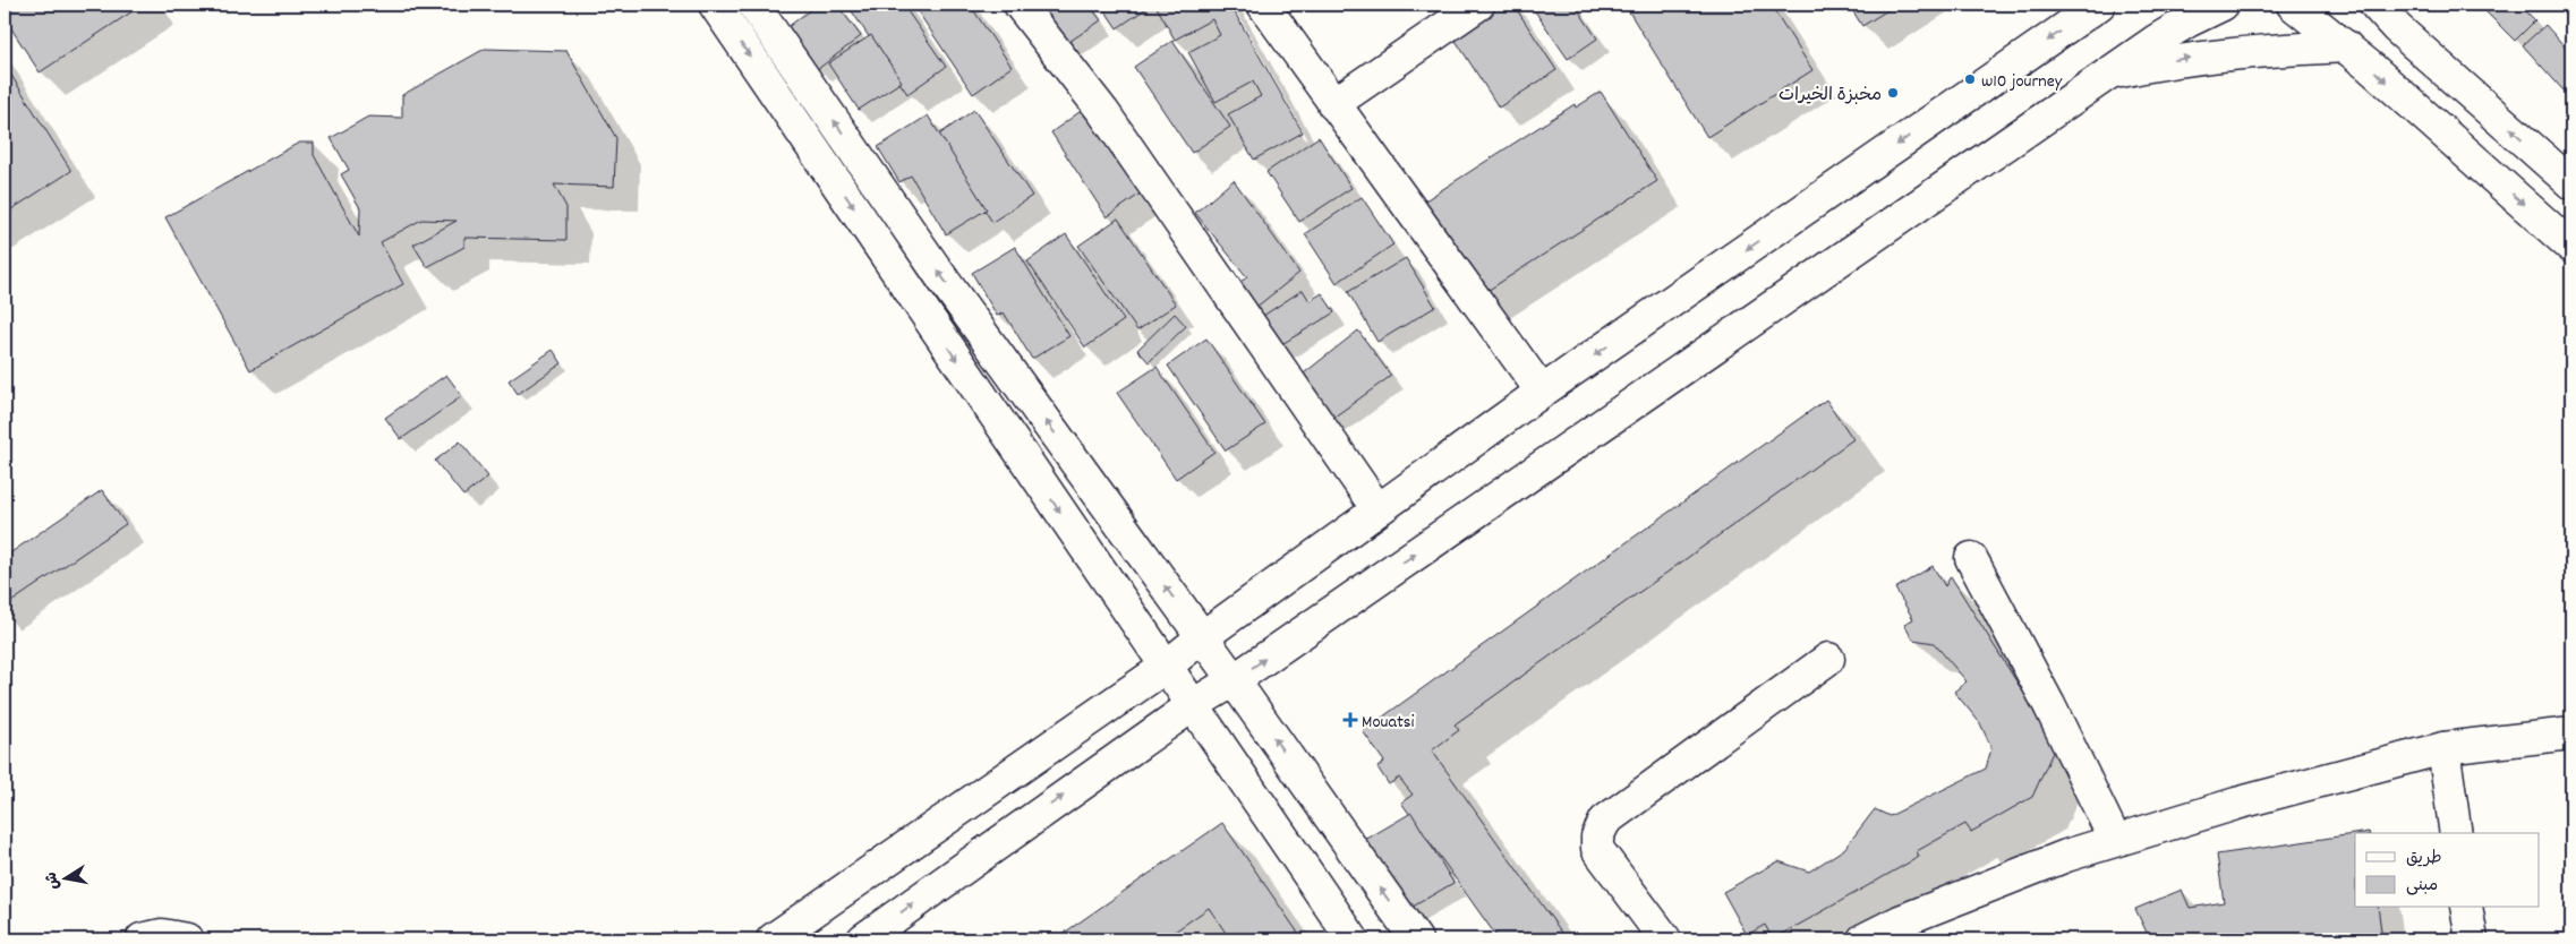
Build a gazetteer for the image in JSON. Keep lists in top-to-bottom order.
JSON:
{
  "places": {
    "other": ["w10 journey", "مخبزة الخيرات"],
    "health": ["Mouatsi"]
  },
  "legend": ["طريق", "مبنى"],
  "north": "left"
}
